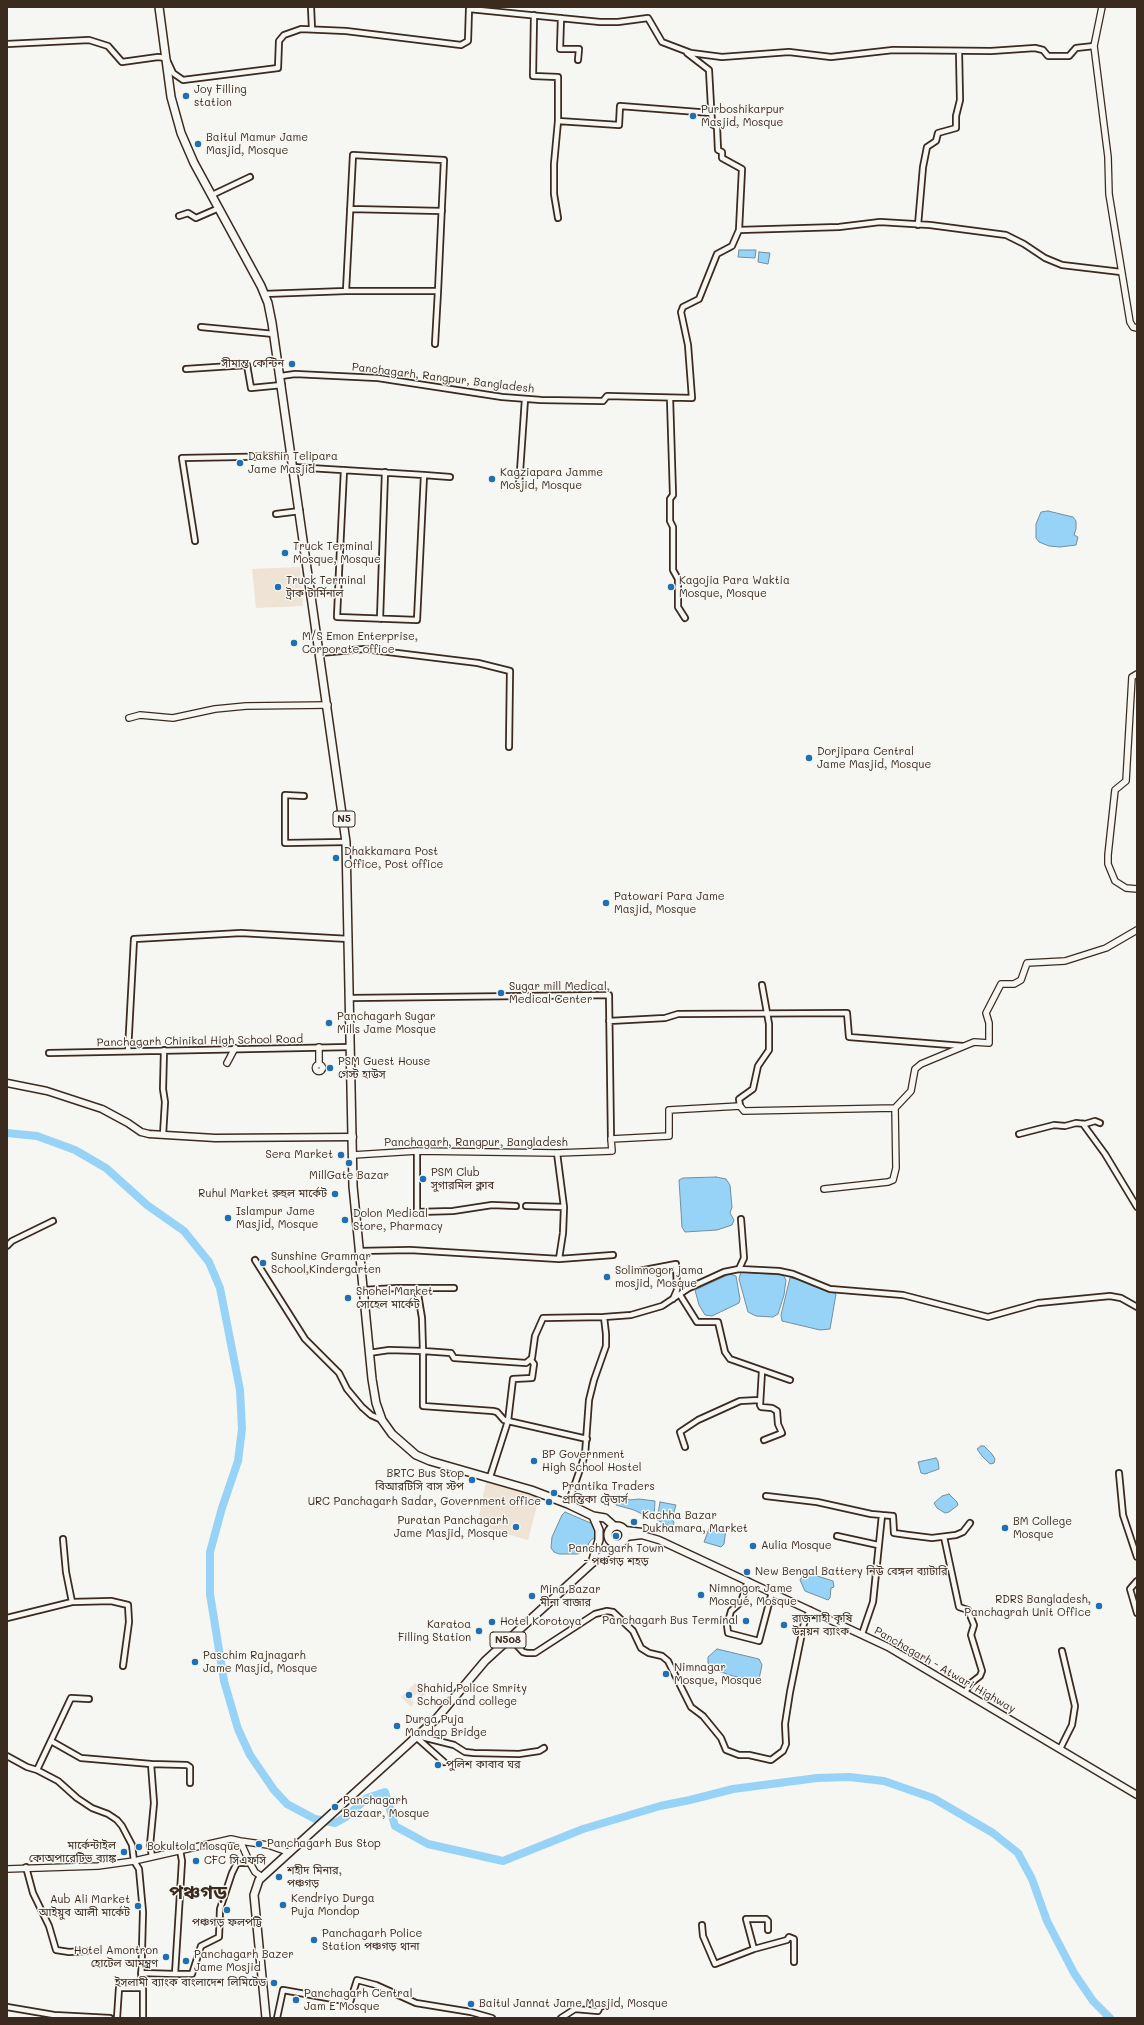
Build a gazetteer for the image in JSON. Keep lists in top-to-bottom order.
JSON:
{
  "streets": {
    "highway": ["N5", "N508"],
    "main road": ["Panchagarh - Atwari Highway"],
    "street": ["Panchagarh, Rangpur, Bangladesh", "Panchagarh Chinikal High School Road"]
  },
  "crossings": [
    ["Panchagarh, Rangpur, Bangladesh", "N5"],
    ["N5", "Panchagarh Chinikal High School Road"]
  ],
  "districts": ["পঞ্চগড়"],
  "places": [
    "Joy Filling station",
    "Purboshikarpur Masjid, Mosque",
    "Baitul Mamur Jame Masjid, Mosque",
    "সীমান্ত কেন্টিন",
    "Dakshin Telipara Jame Masjid",
    "Kagziapara Jamme Mosjid, Mosque",
    "Truck Terminal Mosque, Mosque",
    "Truck Terminal ট্রাক টার্মিনাল",
    "Kagojia Para Waktia Mosque, Mosque",
    "M/S Emon Enterprise, Corporate office",
    "Dorjipara Central Jame Masjid, Mosque",
    "Dhakkamara Post Office, Post office",
    "Patowari Para Jame Masjid, Mosque",
    "Sugar mill Medical, Medical Center",
    "Panchagarh Sugar Mills Jame Mosque",
    "PSM Guest House গেস্ট হাউস",
    "Sera Market",
    "MillGate Bazar",
    "PSM Club সুগারমিল ক্লাব",
    "Ruhul Market রুহুল মার্কেট",
    "Islampur Jame Masjid, Mosque",
    "Dolon Medical Store, Pharmacy",
    "Sunshine Grammar School,Kindergarten",
    "Solimnogor jama mosjid, Mosque",
    "Shohel Market সোহেল মার্কেট",
    "BP Government High School Hostel",
    "BRTC Bus Stop বিআরটিসি বাস স্টপ",
    "Prantika Traders প্রান্তিকা ট্রেডার্স",
    "URC Panchagarh Sadar, Government office",
    "Kachha Bazar Dukhamara, Market",
    "Puratan Panchagarh Jame Masjid, Mosque",
    "BM College Mosque",
    "Panchagarh Town - পঞ্চগড় শহড়",
    "Aulia Mosque",
    "New Bengal Battery নিউ বেঙ্গল ব্যাটারি",
    "Nimnogor Jame Mosque, Mosque",
    "Mina Bazar মীনা বাজার",
    "RDRS Bangladesh, Panchagrah Unit Office",
    "Panchagarh Bus Terminal",
    "Hotel Korotoya",
    "রাজশাহী কৃষি উন্নয়ন ব্যাংক",
    "Karatoa Filling Station",
    "Paschim Rajnagarh Jame Masjid, Mosque",
    "Nimnagar Mosque, Mosque",
    "Shahid Police Smrity School and college",
    "Durga Puja Mandap Bridge",
    "পুলিশ কাবাব ঘর",
    "Panchagarh Bazaar, Mosque",
    "Panchagarh Bus Stop",
    "Bokultola Mosque",
    "মার্কেন্টাইল কোঅপারেটিভ ব্যাঙ্ক",
    "CFC সিএফসি",
    "শহীদ মিনার, পঞ্চগড়",
    "Kendriyo Durga Puja Mondop",
    "Aub Ali Market আইয়ুব আলী মার্কেট",
    "পঞ্চগড় ফলপট্টি",
    "Panchagarh Police Station পঞ্চগড় থানা",
    "Hotel Amontron হোটেল আমন্ত্রণ",
    "Panchagarh Bazer Jame Mosjid",
    "ইসলামী ব্যাংক বাংলাদেশ লিমিটেড",
    "Panchagarh Central Jam E Mosque",
    "Baitul Jannat Jame Masjid, Mosque"
  ]
}
